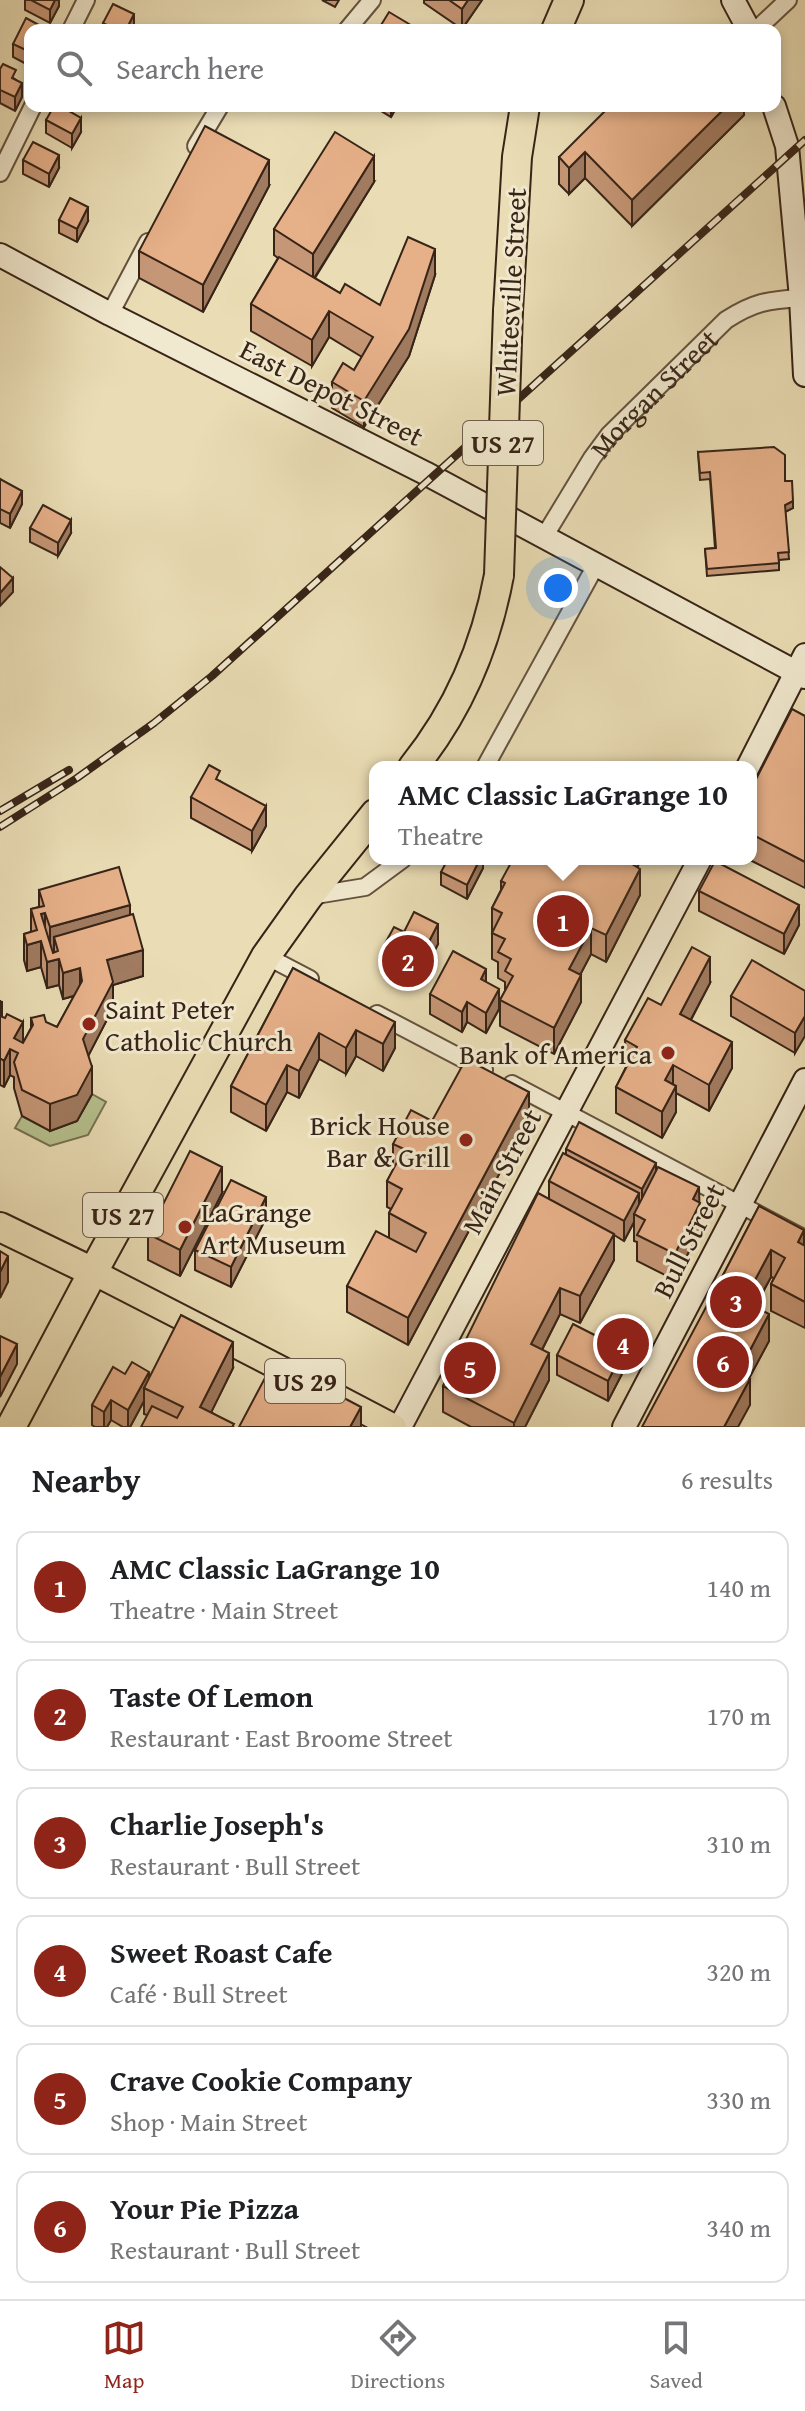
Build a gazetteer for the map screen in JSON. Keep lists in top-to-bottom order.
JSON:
{
  "streets": {
    "highway": ["Whitesville Street", "US 27"],
    "main road": ["US 29"],
    "street": [
      "East Depot Street",
      "Morgan Street",
      "Main Street",
      "Bull Street"
    ]
  },
  "crossings": [
    ["East Depot Street", "Morgan Street"],
    ["US 27", "US 29"]
  ],
  "places": [
    "Saint Peter Catholic Church",
    "Bank of America",
    "Brick House Bar & Grill",
    "LaGrange Art Museum"
  ],
  "page": {
    "search": "Search here",
    "popup": ["AMC Classic LaGrange 10", "Theatre"],
    "pins": [
      "1",
      "2",
      "3",
      "4",
      "6",
      "5"
    ],
    "heading": ["Nearby", "6 results"],
    "list": [
      {
        "mark": "1",
        "name": "AMC Classic LaGrange 10",
        "note": "Theatre · Main Street",
        "value": "140 m"
      },
      {
        "mark": "2",
        "name": "Taste Of Lemon",
        "note": "Restaurant · East Broome Street",
        "value": "170 m"
      },
      {
        "mark": "3",
        "name": "Charlie Joseph's",
        "note": "Restaurant · Bull Street",
        "value": "310 m"
      },
      {
        "mark": "4",
        "name": "Sweet Roast Cafe",
        "note": "Café · Bull Street",
        "value": "320 m"
      },
      {
        "mark": "5",
        "name": "Crave Cookie Company",
        "note": "Shop · Main Street",
        "value": "330 m"
      },
      {
        "mark": "6",
        "name": "Your Pie Pizza",
        "note": "Restaurant · Bull Street",
        "value": "340 m"
      }
    ],
    "nav": ["Map", "Directions", "Saved"]
  }
}
